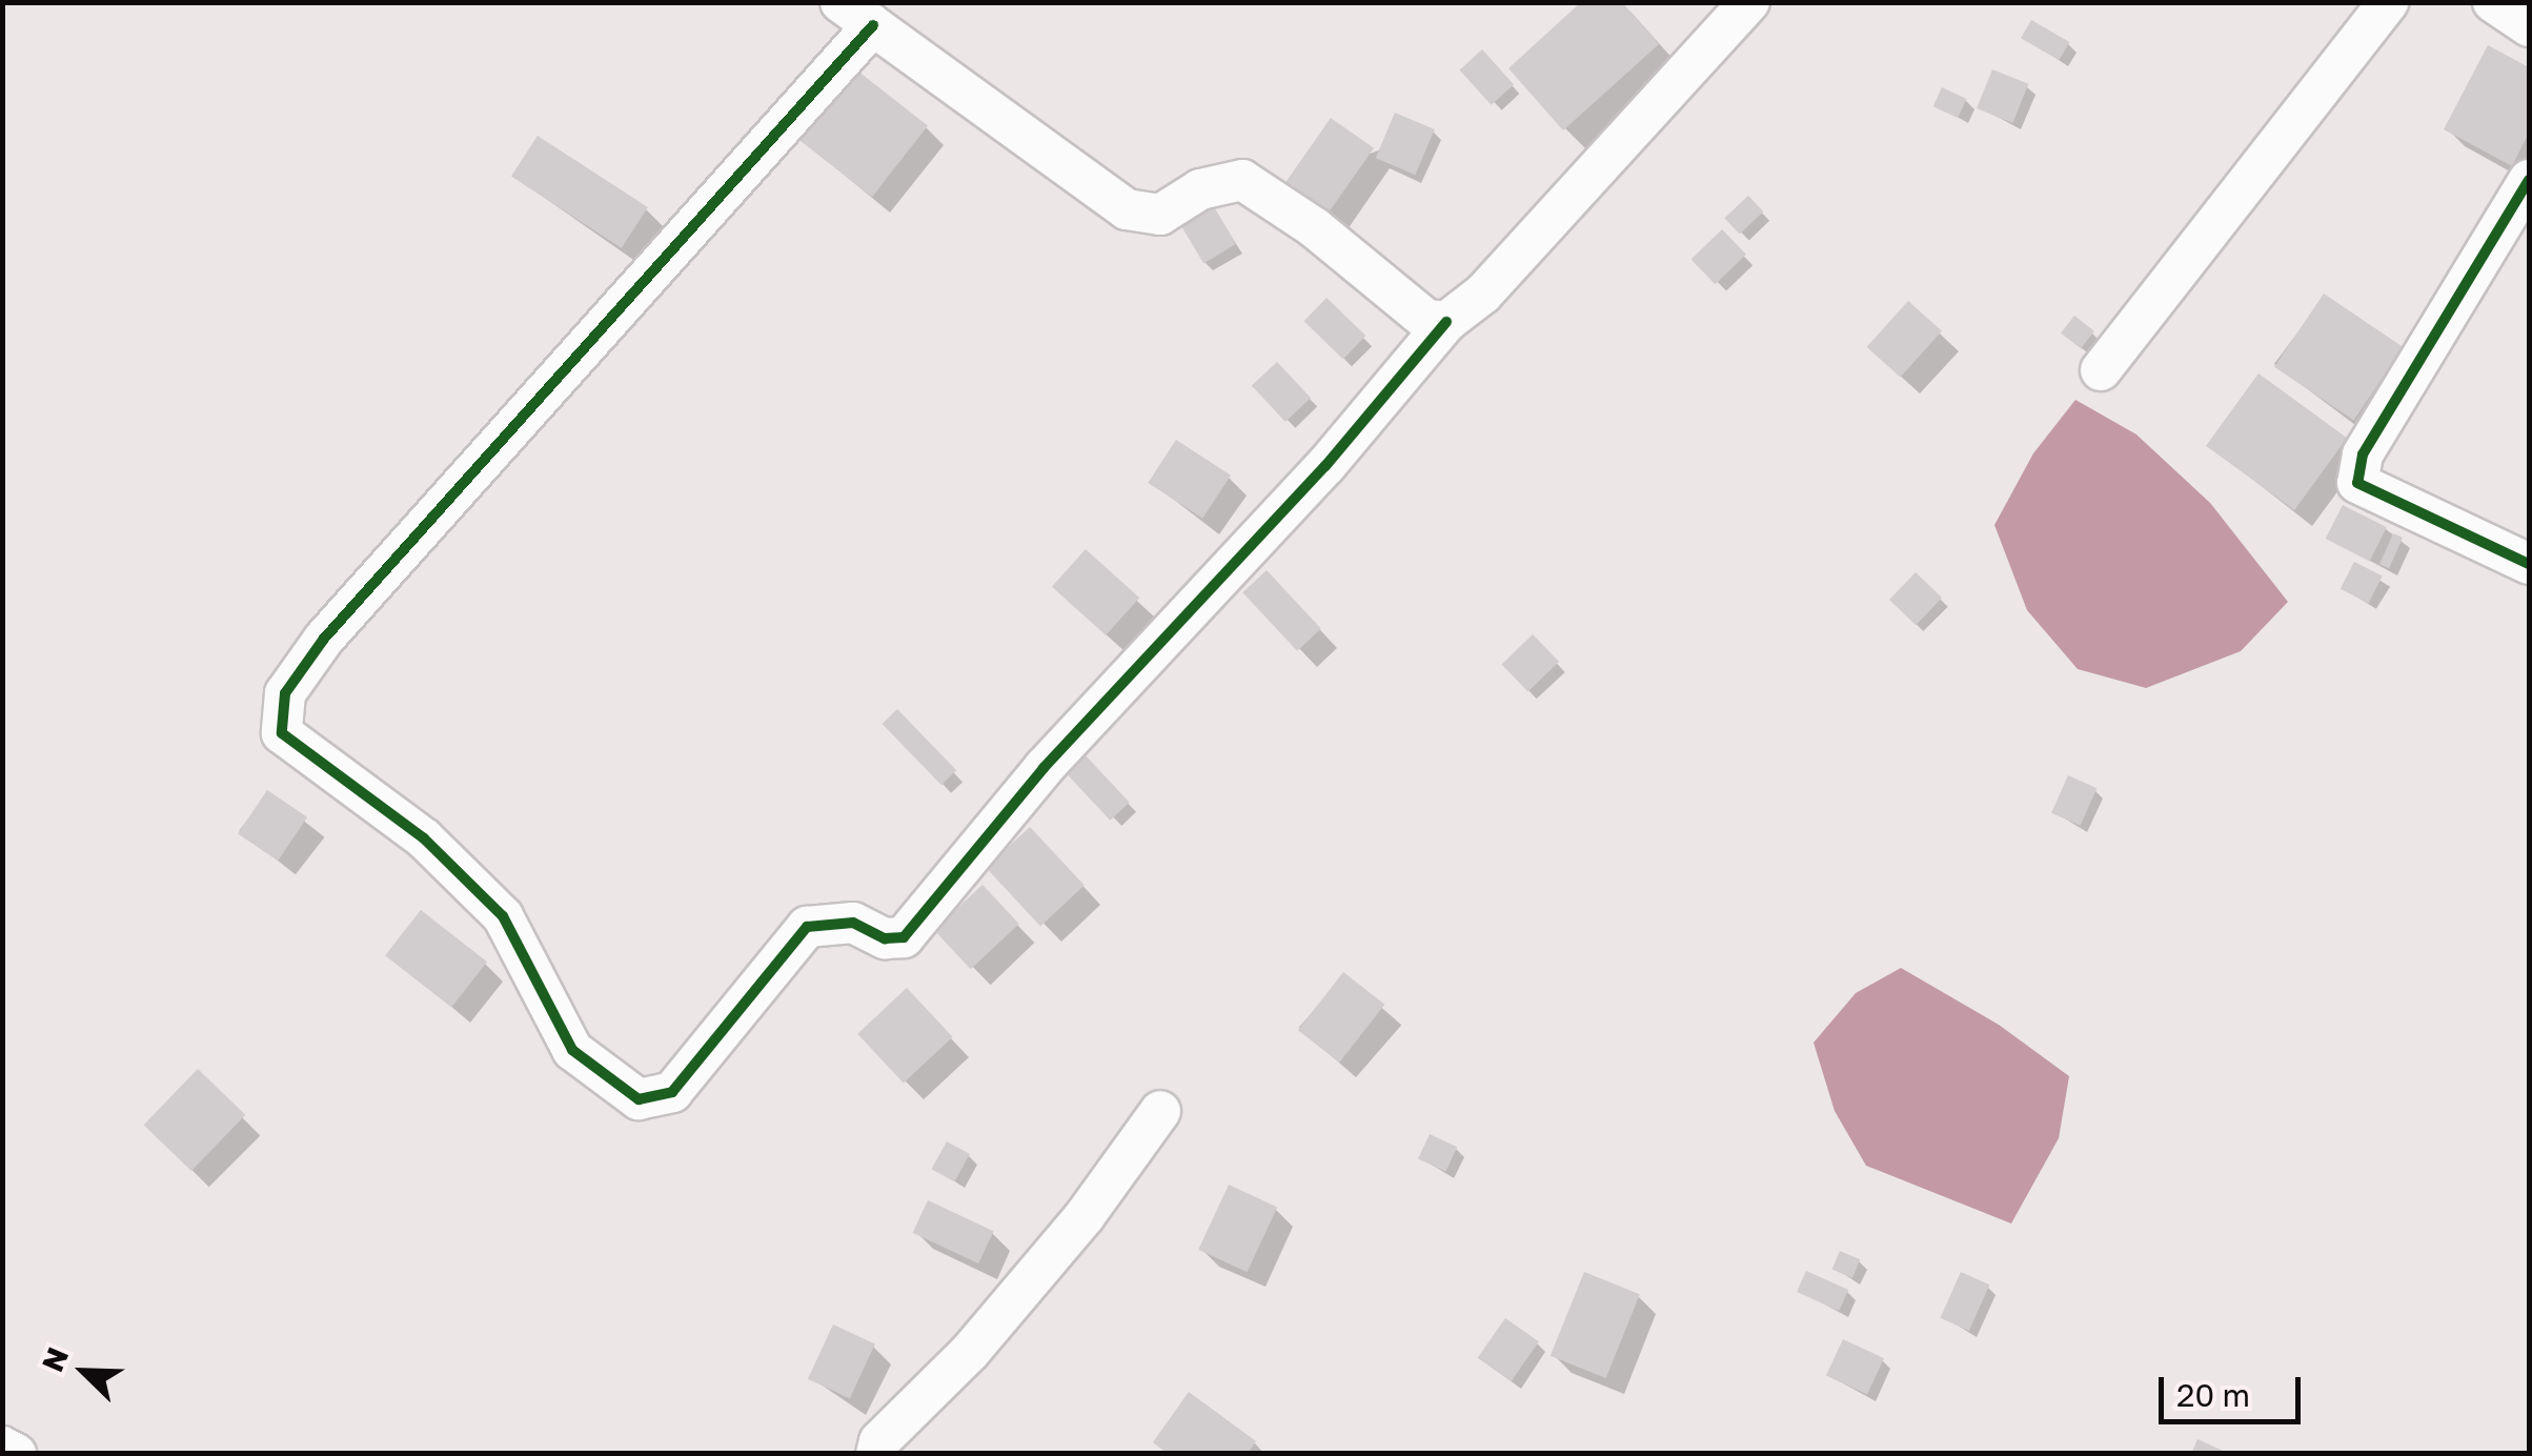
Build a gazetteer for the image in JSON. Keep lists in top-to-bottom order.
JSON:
{
  "scale_bar": "20 m",
  "north": "top left"
}
